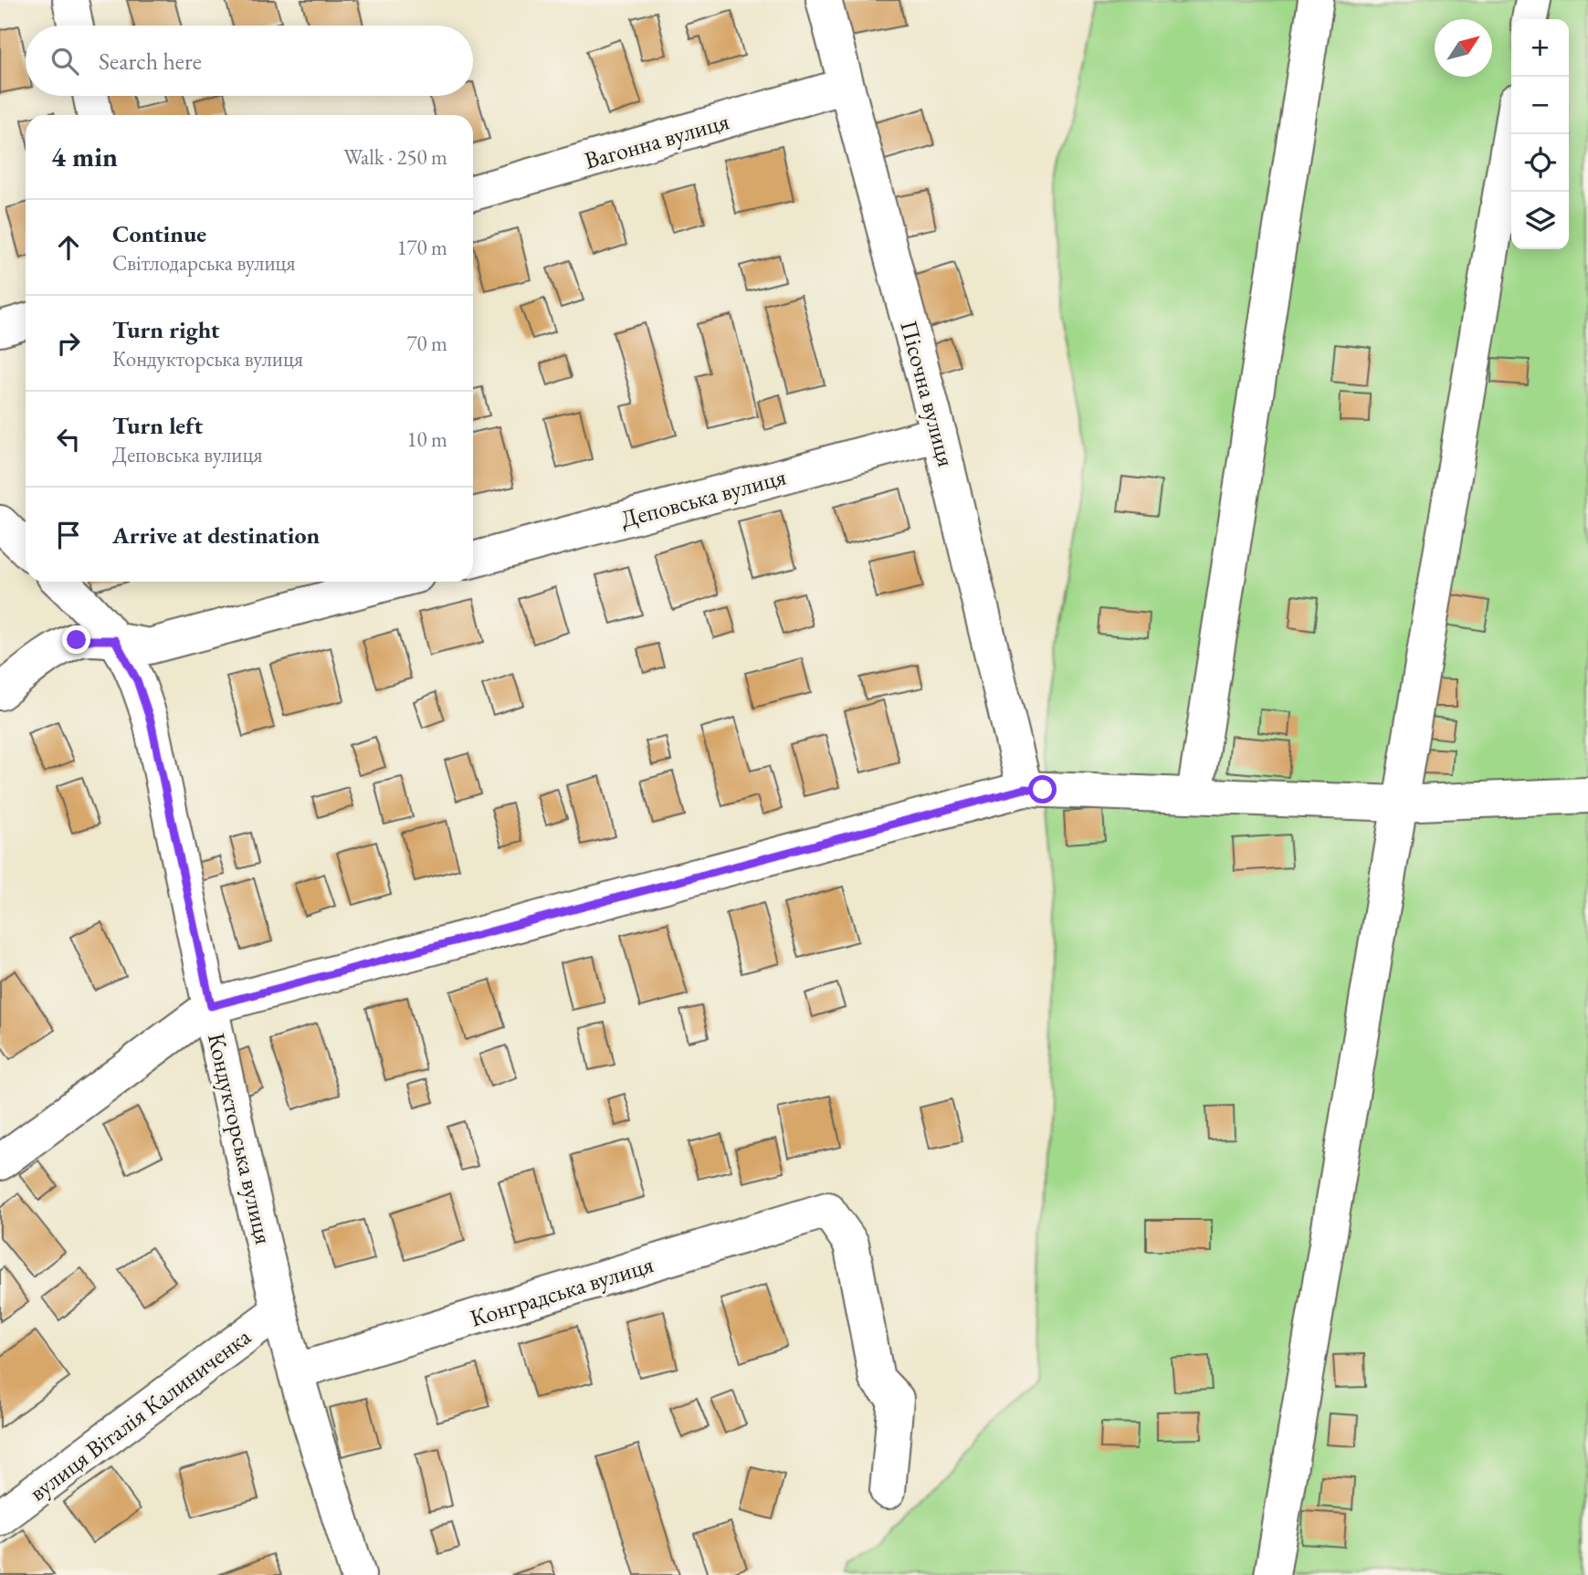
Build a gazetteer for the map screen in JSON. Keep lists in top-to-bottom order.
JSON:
{
  "streets": {
    "street": [
      "Вагонна вулиця",
      "Пісочна вулиця",
      "Деповська вулиця",
      "Кондукторська вулиця",
      "Конградська вулиця",
      "вулиця Віталія Калиниченка"
    ]
  },
  "crossings": [
    ["Вагонна вулиця", "Пісочна вулиця"],
    ["Пісочна вулиця", "Деповська вулиця"],
    ["Кондукторська вулиця", "Конградська вулиця"],
    ["Кондукторська вулиця", "вулиця Віталія Калиниченка"]
  ],
  "north": "top right",
  "page": {
    "map_buttons": ["+", "−"],
    "search": "Search here",
    "heading": ["4 min", "Walk · 250 m"],
    "list": [
      ["Continue", "Світлодарська вулиця", "170 m"],
      ["Turn right", "Кондукторська вулиця", "70 m"],
      ["Turn left", "Деповська вулиця", "10 m"],
      "Arrive at destination"
    ]
  }
}
